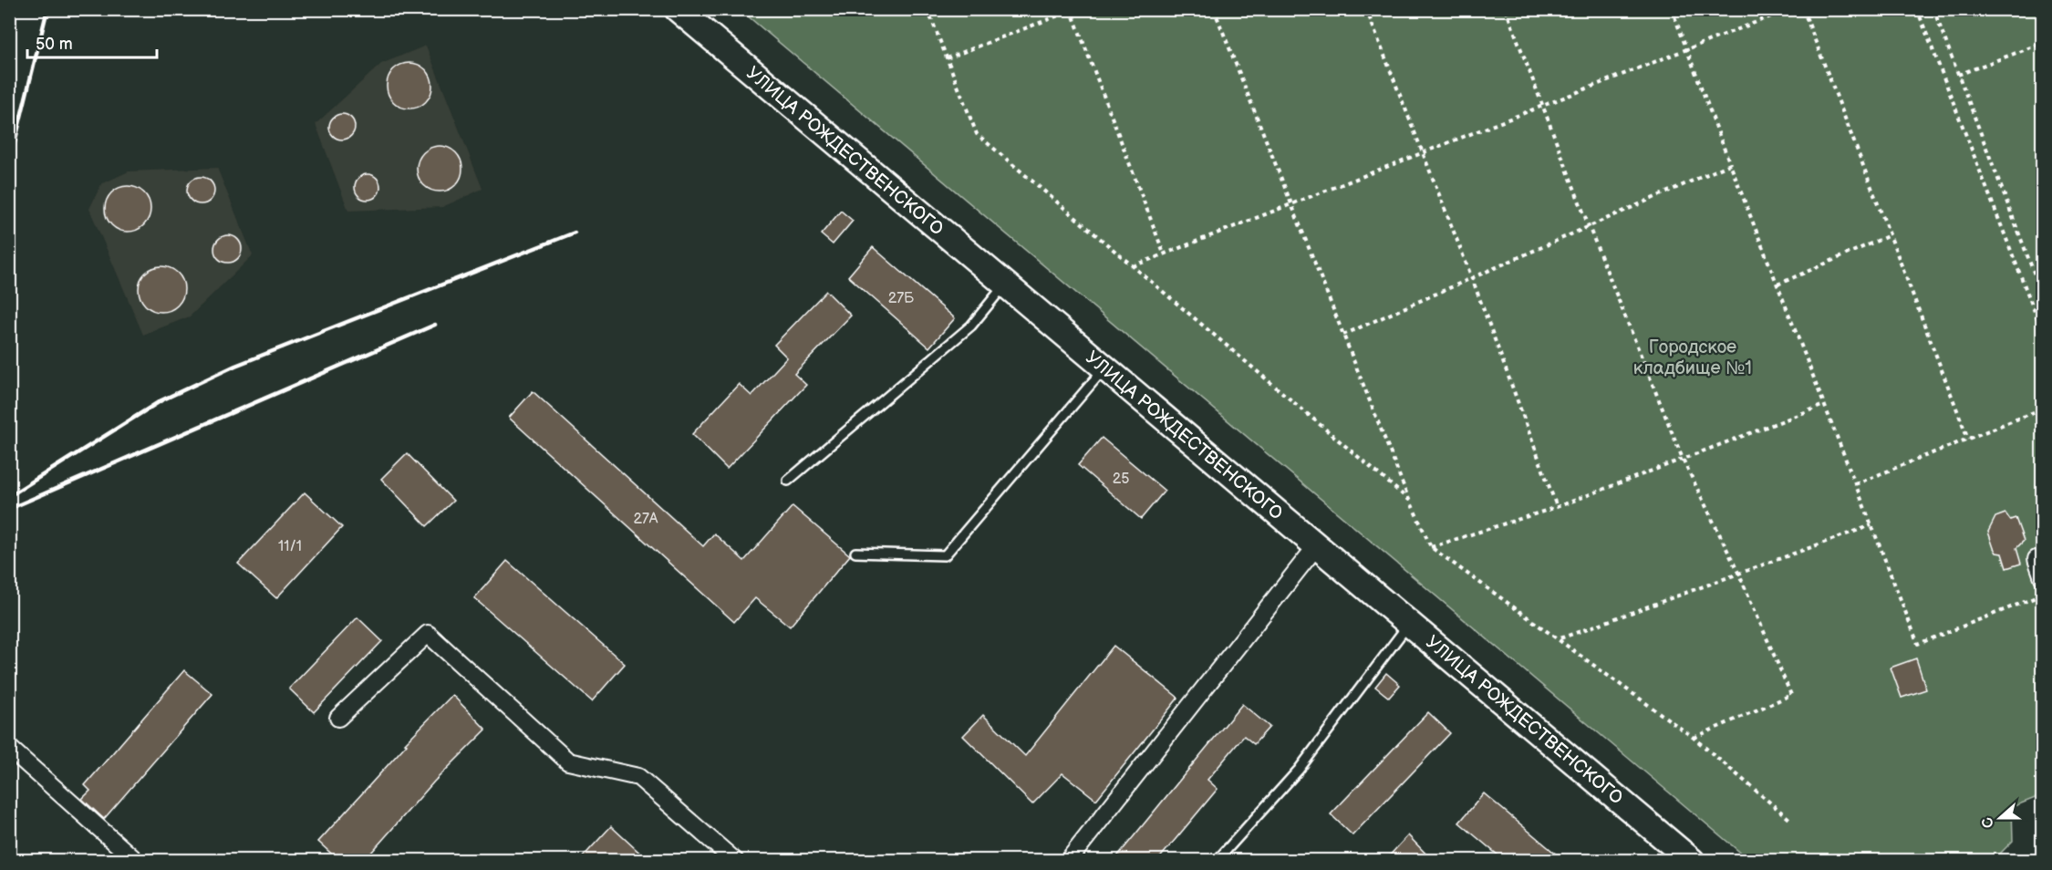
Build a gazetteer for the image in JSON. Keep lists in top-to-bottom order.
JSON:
{
  "streets": {
    "main road": ["УЛИЦА РОЖДЕСТВЕНСКОГО"]
  },
  "parks": ["Городское кладбище №1"],
  "house_numbers": [
    "27Б",
    "25",
    "27А",
    "11/1"
  ],
  "scale_bar": "50 m",
  "north": "left"
}
